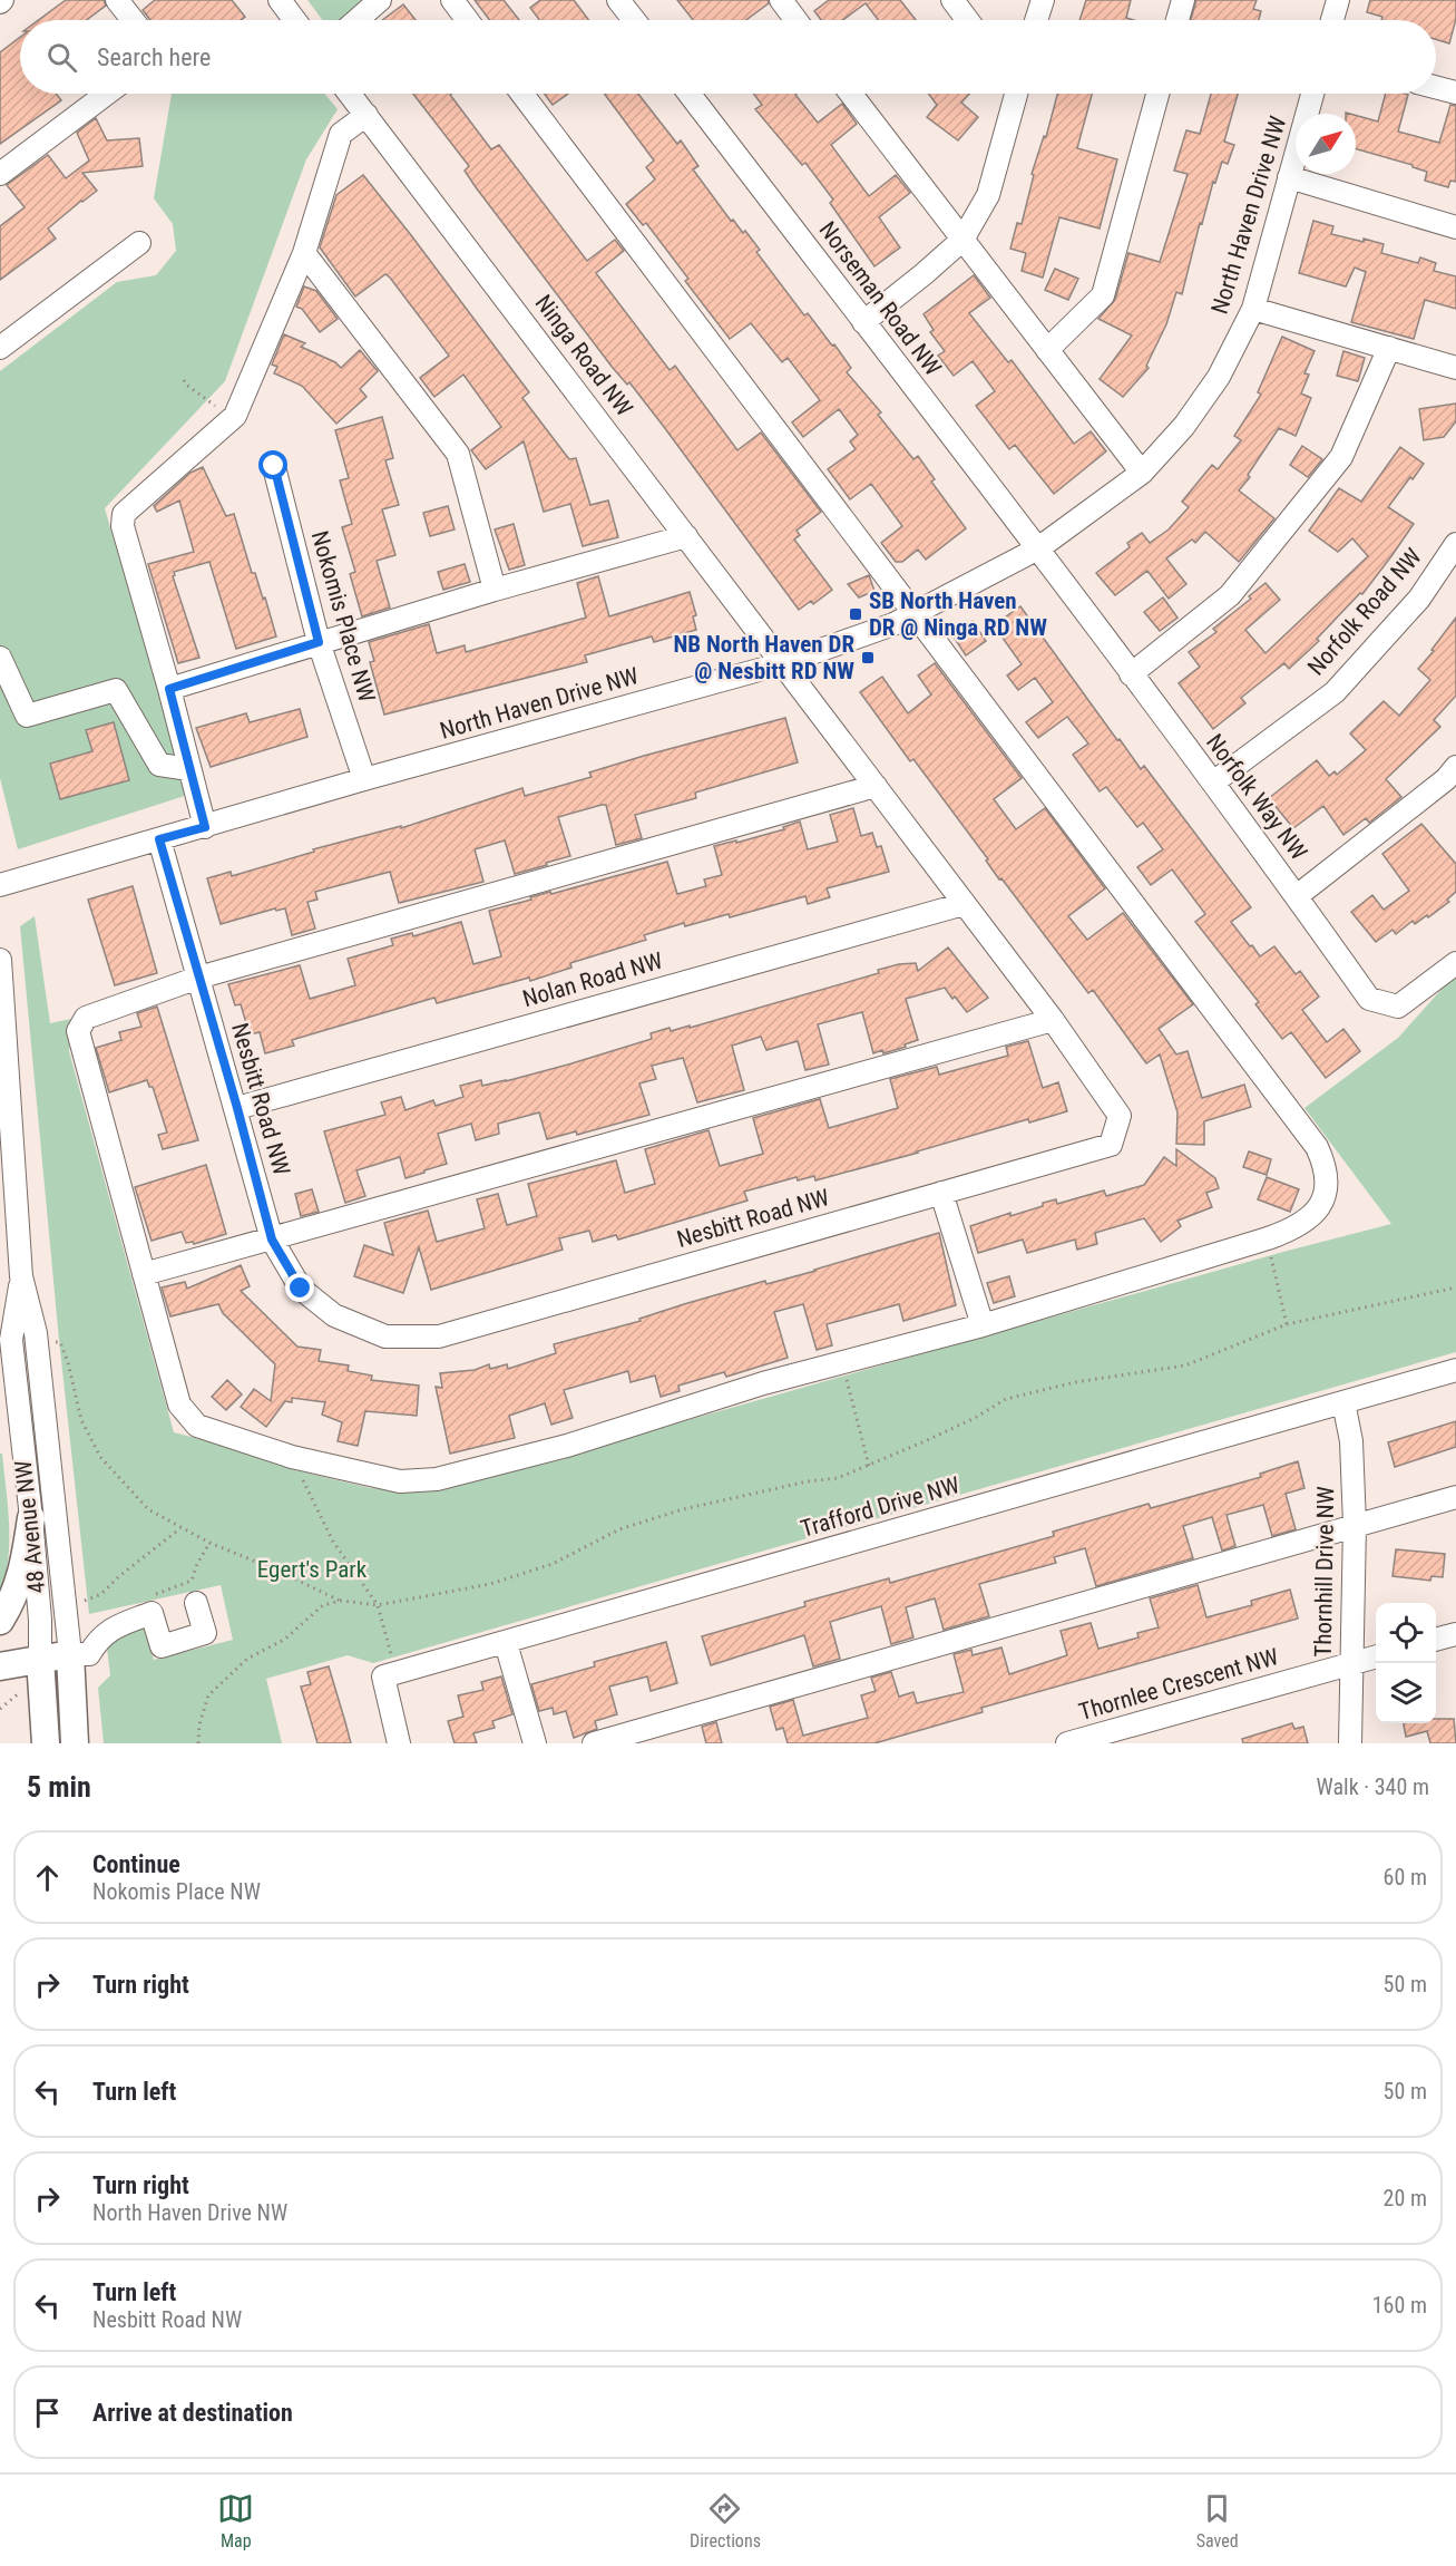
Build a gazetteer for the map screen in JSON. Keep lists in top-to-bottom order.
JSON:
{
  "streets": {
    "street": [
      "North Haven Drive NW",
      "Norseman Road NW",
      "Ninga Road NW",
      "Norfolk Road NW",
      "Nokomis Place NW",
      "Norfolk Way NW",
      "Nolan Road NW",
      "Nesbitt Road NW",
      "Trafford Drive NW",
      "48 Avenue NW",
      "Thornhill Drive NW",
      "Thornlee Crescent NW"
    ]
  },
  "crossings": [
    ["North Haven Drive NW", "Norseman Road NW"],
    ["North Haven Drive NW", "Ninga Road NW"],
    ["North Haven Drive NW", "Nokomis Place NW"],
    ["North Haven Drive NW", "Norfolk Way NW"],
    ["North Haven Drive NW", "Nesbitt Road NW"],
    ["Norseman Road NW", "Norfolk Way NW"],
    ["Ninga Road NW", "Nesbitt Road NW"],
    ["Norfolk Road NW", "Norfolk Way NW"],
    ["Nolan Road NW", "Nesbitt Road NW"],
    ["Trafford Drive NW", "Thornhill Drive NW"],
    ["Thornhill Drive NW", "Thornlee Crescent NW"]
  ],
  "parks": ["Egert's Park"],
  "places": {
    "transit": ["SB North Haven DR @ Ninga RD NW", "NB North Haven DR @ Nesbitt RD NW"]
  },
  "north": "top right",
  "page": {
    "search": "Search here",
    "heading": ["5 min", "Walk · 340 m"],
    "list": [
      ["Continue", "Nokomis Place NW", "60 m"],
      ["Turn right", "50 m"],
      ["Turn left", "50 m"],
      ["Turn right", "North Haven Drive NW", "20 m"],
      ["Turn left", "Nesbitt Road NW", "160 m"],
      "Arrive at destination"
    ],
    "nav": ["Map", "Directions", "Saved"]
  }
}
